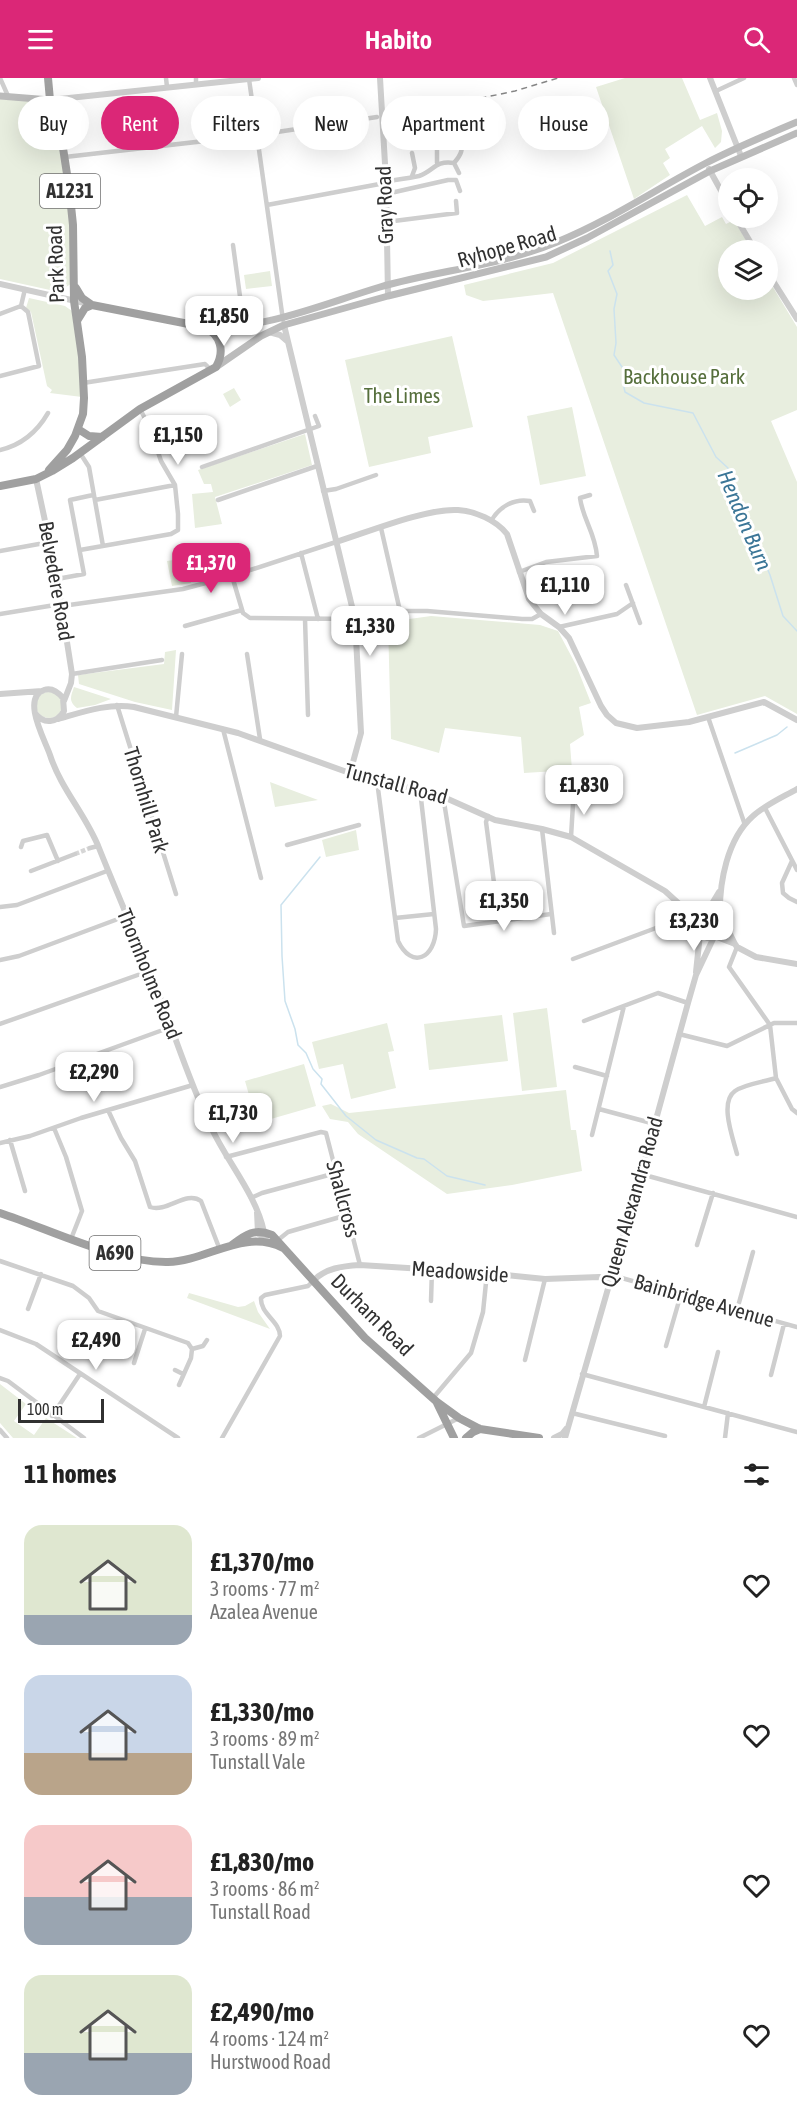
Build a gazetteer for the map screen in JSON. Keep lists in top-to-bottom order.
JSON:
{
  "streets": {
    "highway": [
      "A1231",
      "Park Road",
      "A690",
      "Durham Road"
    ],
    "main road": ["Ryhope Road"],
    "street": [
      "Gray Road",
      "Belvedere Road",
      "Tunstall Road",
      "Thornhill Park",
      "Thornholme Road",
      "Shallcross",
      "Queen Alexandra Road",
      "Meadowside",
      "Bainbridge Avenue"
    ]
  },
  "crossings": [
    ["Gray Road", "Ryhope Road"],
    ["Park Road", "Belvedere Road"],
    ["Belvedere Road", "Tunstall Road"],
    ["Belvedere Road", "Thornholme Road"],
    ["Tunstall Road", "Thornhill Park"],
    ["Tunstall Road", "Thornholme Road"],
    ["Tunstall Road", "Queen Alexandra Road"],
    ["Thornholme Road", "Shallcross"],
    ["Thornholme Road", "Durham Road"],
    ["Shallcross", "Meadowside"],
    ["Queen Alexandra Road", "Meadowside"],
    ["Queen Alexandra Road", "Bainbridge Avenue"],
    ["Meadowside", "Bainbridge Avenue"],
    ["Meadowside", "Durham Road"]
  ],
  "water": ["Hendon Burn"],
  "parks": ["Backhouse Park", "The Limes"],
  "scale_bar": "100 m",
  "page": {
    "header": "Habito",
    "chip": [
      "Buy",
      "Rent",
      "Filters",
      "New",
      "Apartment",
      "House"
    ],
    "price": [
      "£1,850",
      "£1,150",
      "£1,370",
      "£1,110",
      "£1,330",
      "£1,830",
      "£1,350",
      "£3,230",
      "£2,290",
      "£1,730",
      "£2,490"
    ],
    "scale": "100 m",
    "heading": "11 homes",
    "list": [
      {
        "name": "£1,370/mo",
        "note": "3 rooms · 77 m² · Azalea Avenue"
      },
      {
        "name": "£1,330/mo",
        "note": "3 rooms · 89 m² · Tunstall Vale"
      },
      {
        "name": "£1,830/mo",
        "note": "3 rooms · 86 m² · Tunstall Road"
      },
      {
        "name": "£2,490/mo",
        "note": "4 rooms · 124 m² · Hurstwood Road"
      }
    ]
  }
}
